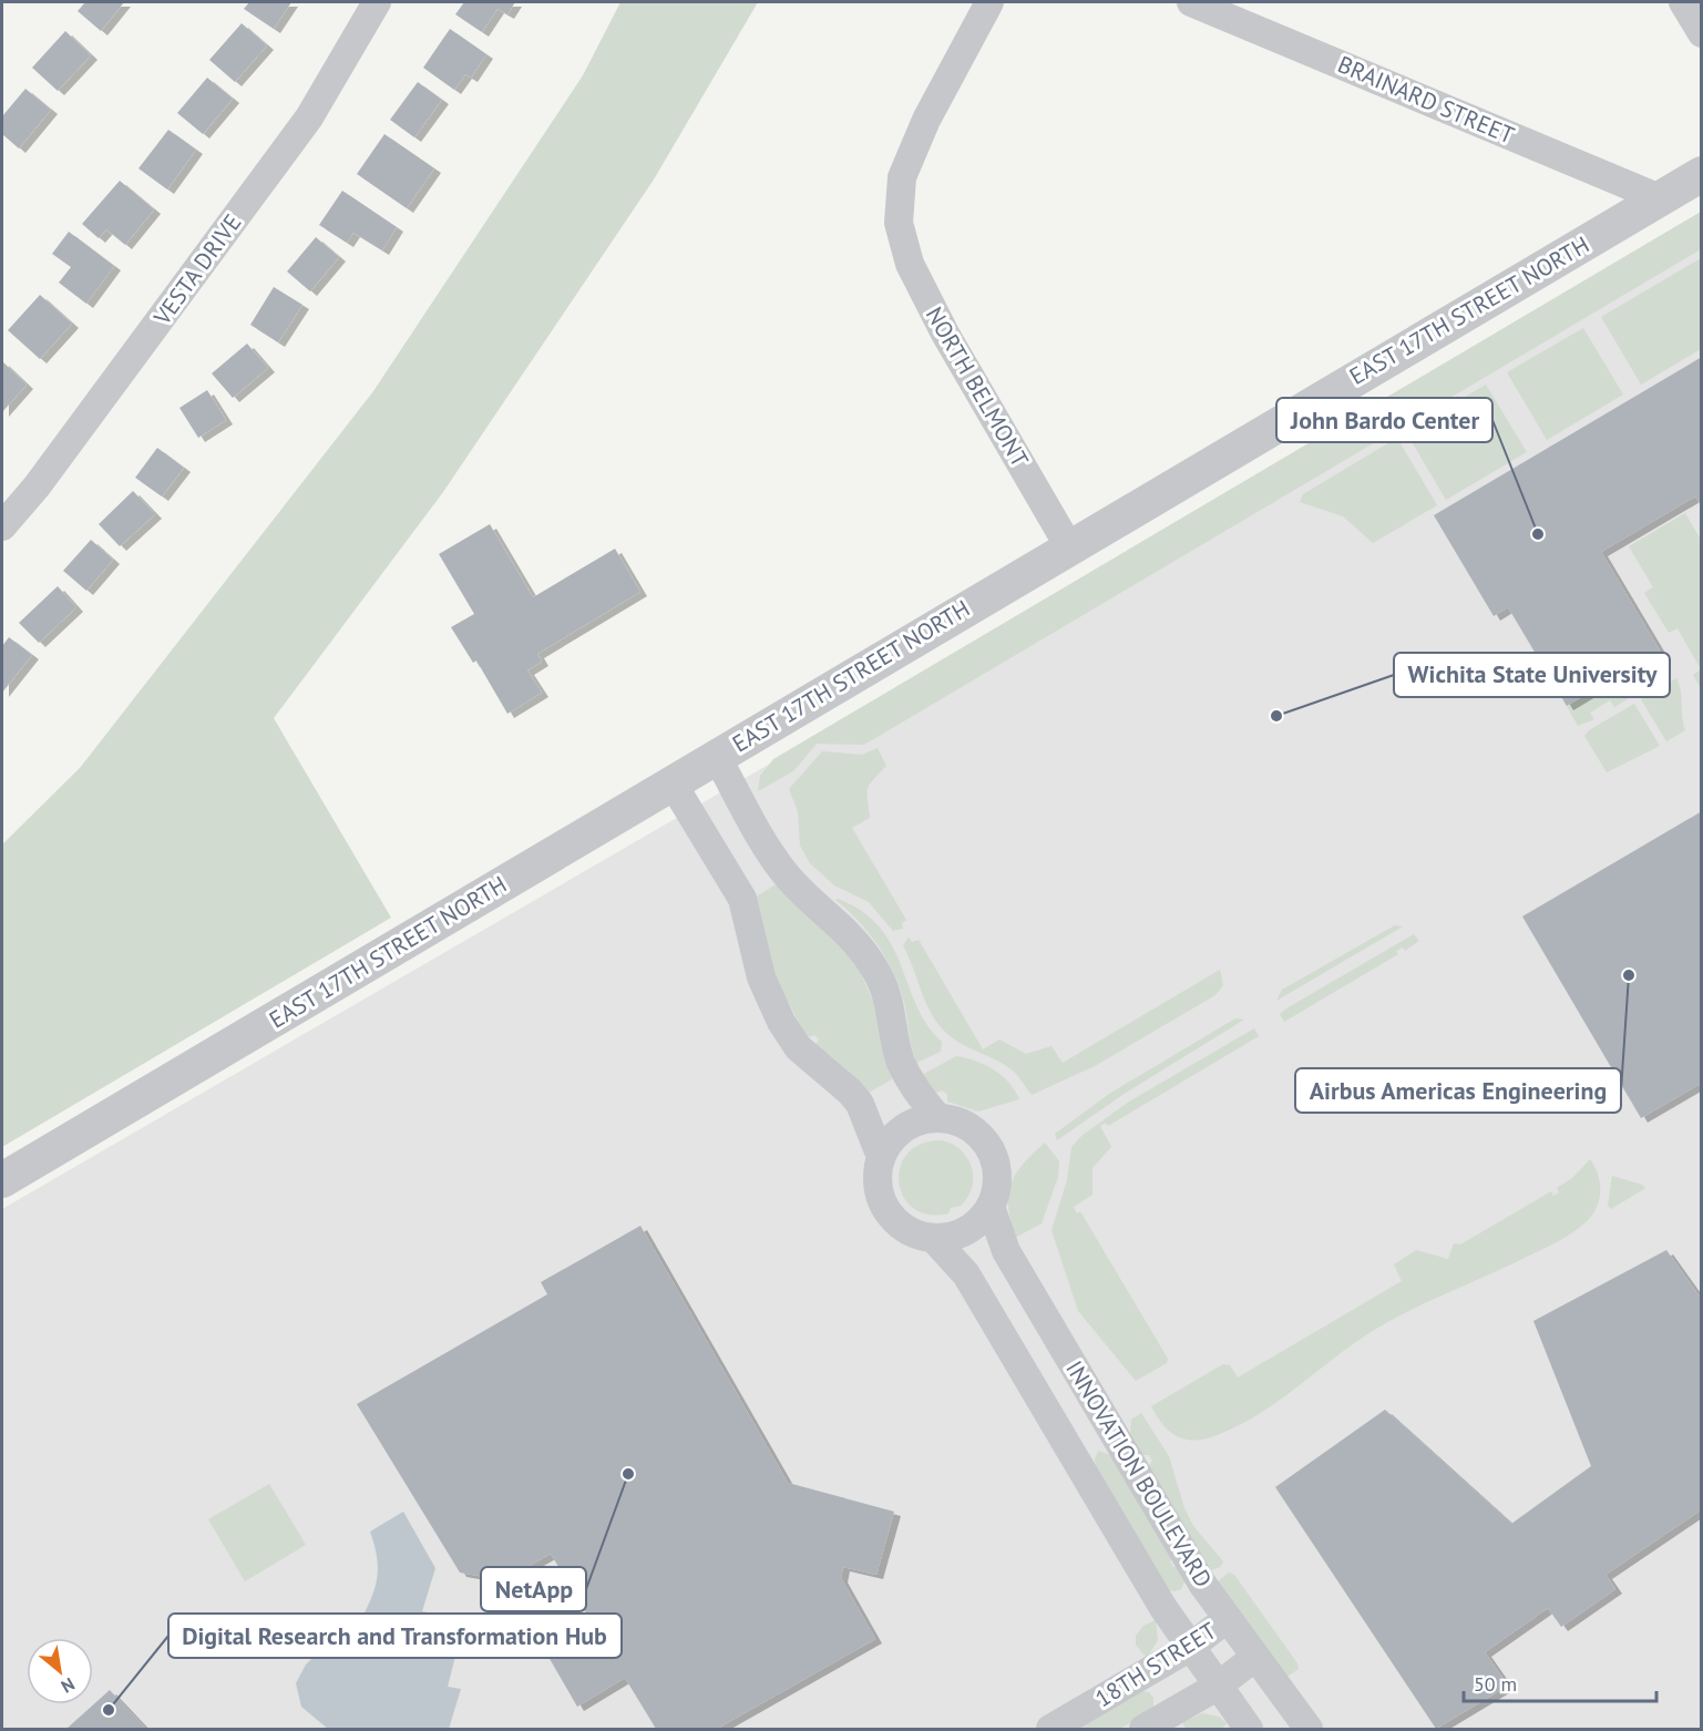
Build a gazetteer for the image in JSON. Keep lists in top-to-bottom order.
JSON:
{
  "streets": {
    "street": [
      "BRAINARD STREET",
      "VESTA DRIVE",
      "EAST 17TH STREET NORTH",
      "NORTH BELMONT",
      "INNOVATION BOULEVARD",
      "18TH STREET"
    ]
  },
  "crossings": [
    ["BRAINARD STREET", "EAST 17TH STREET NORTH"],
    ["EAST 17TH STREET NORTH", "NORTH BELMONT"],
    ["EAST 17TH STREET NORTH", "INNOVATION BOULEVARD"],
    ["INNOVATION BOULEVARD", "18TH STREET"]
  ],
  "places": [
    "John Bardo Center",
    "Wichita State University",
    "Airbus Americas Engineering",
    "NetApp",
    "Digital Research and Transformation Hub"
  ],
  "scale_bar": "50 m",
  "north": "bottom right"
}
